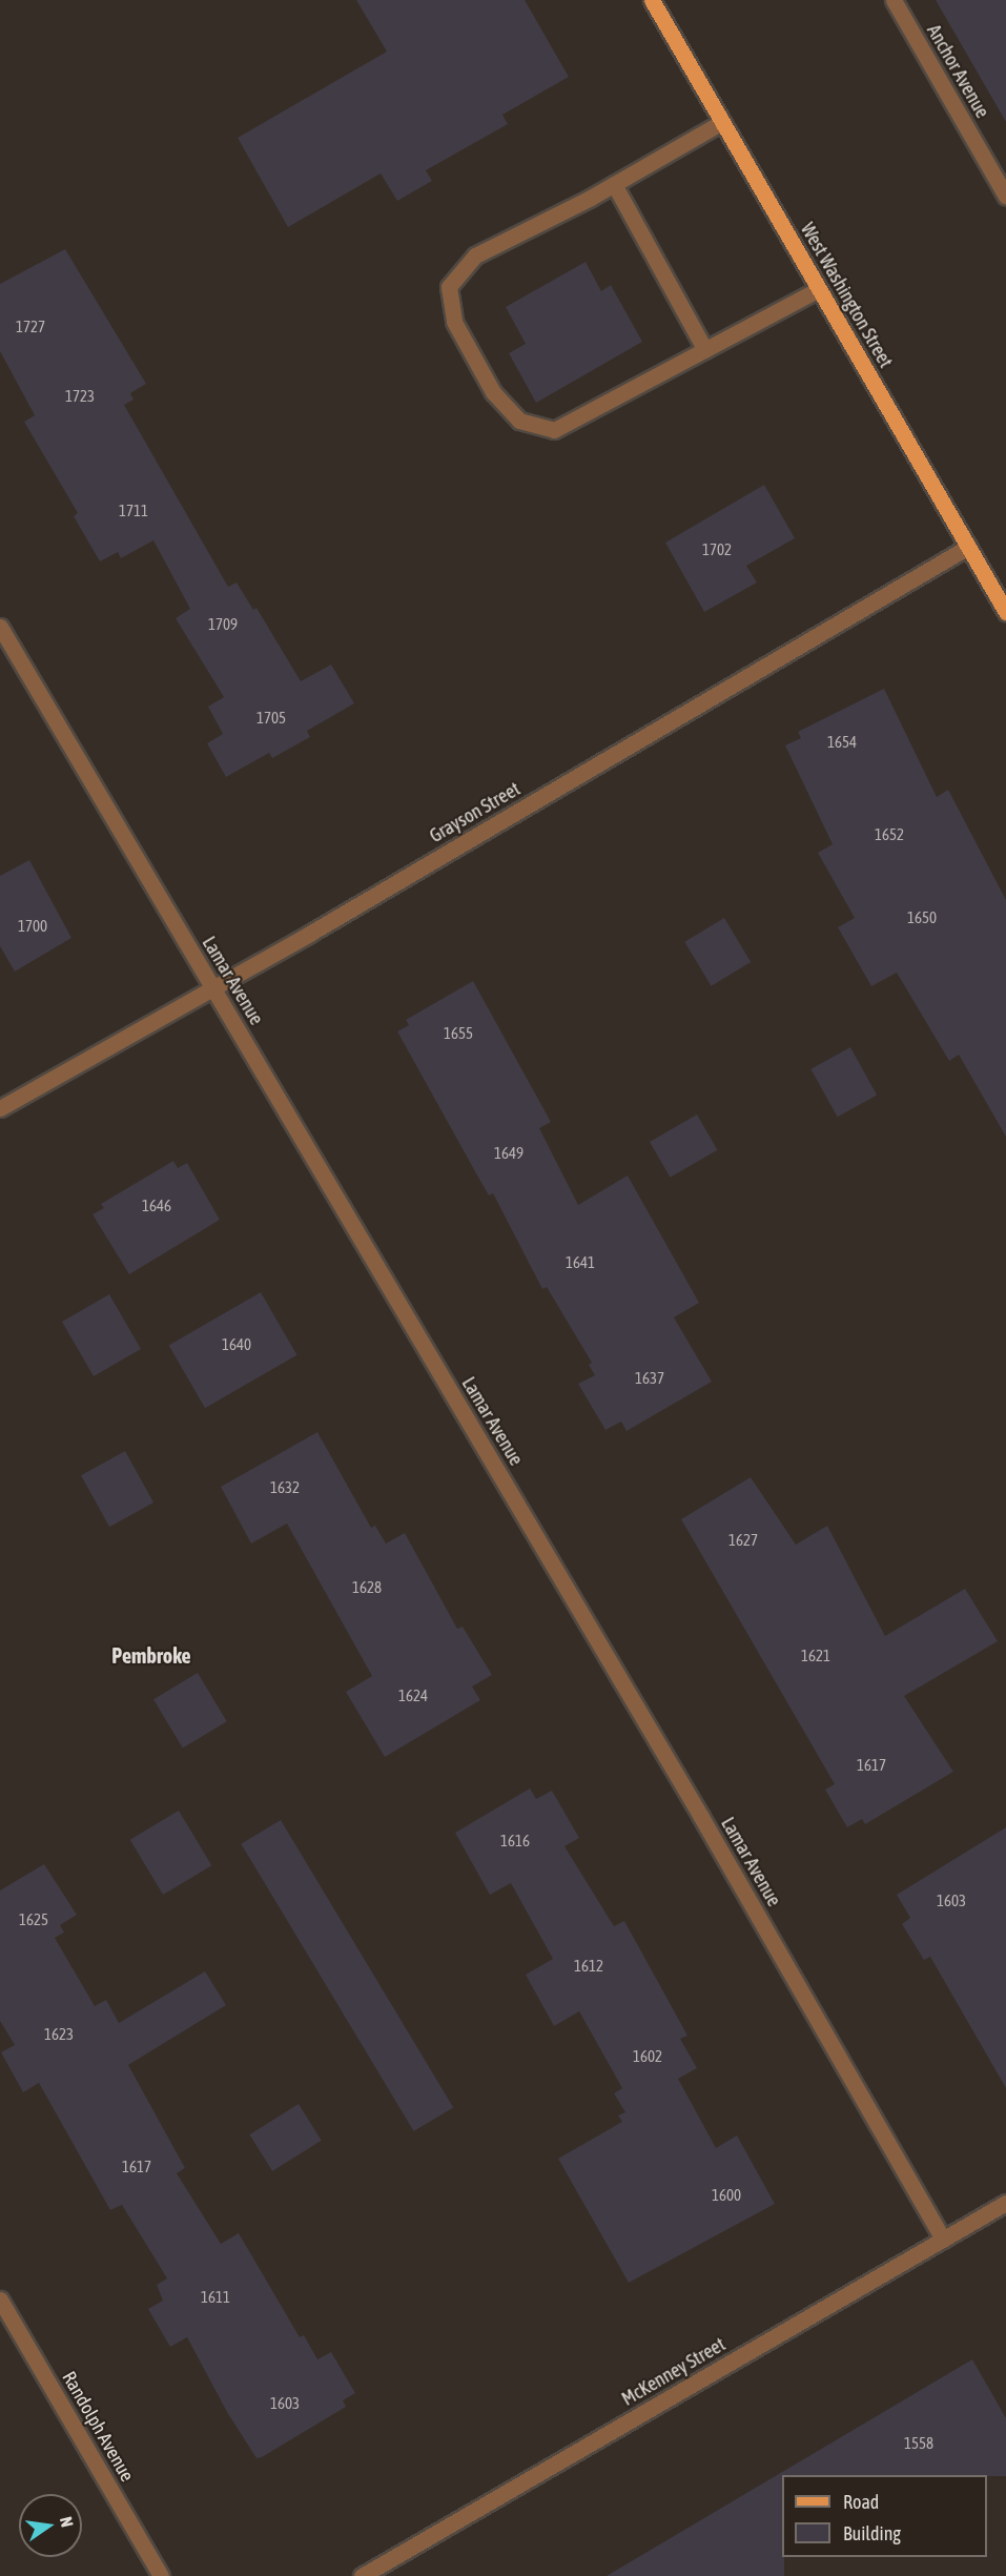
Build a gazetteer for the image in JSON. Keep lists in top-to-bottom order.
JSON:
{
  "streets": {
    "main road": ["West Washington Street"],
    "street": [
      "Anchor Avenue",
      "Grayson Street",
      "Lamar Avenue",
      "McKenney Street",
      "Randolph Avenue"
    ]
  },
  "crossings": [
    ["West Washington Street", "Grayson Street"],
    ["Grayson Street", "Lamar Avenue"],
    ["Lamar Avenue", "McKenney Street"]
  ],
  "districts": ["Pembroke"],
  "house_numbers": [
    "1727",
    "1723",
    "1711",
    "1702",
    "1709",
    "1705",
    "1654",
    "1652",
    "1650",
    "1700",
    "1655",
    "1649",
    "1646",
    "1641",
    "1640",
    "1637",
    "1632",
    "1627",
    "1628",
    "1621",
    "1624",
    "1617",
    "1616",
    "1603",
    "1625",
    "1612",
    "1623",
    "1602",
    "1617",
    "1600",
    "1611",
    "1603",
    "1558"
  ],
  "legend": ["Road", "Building"],
  "north": "right"
}
